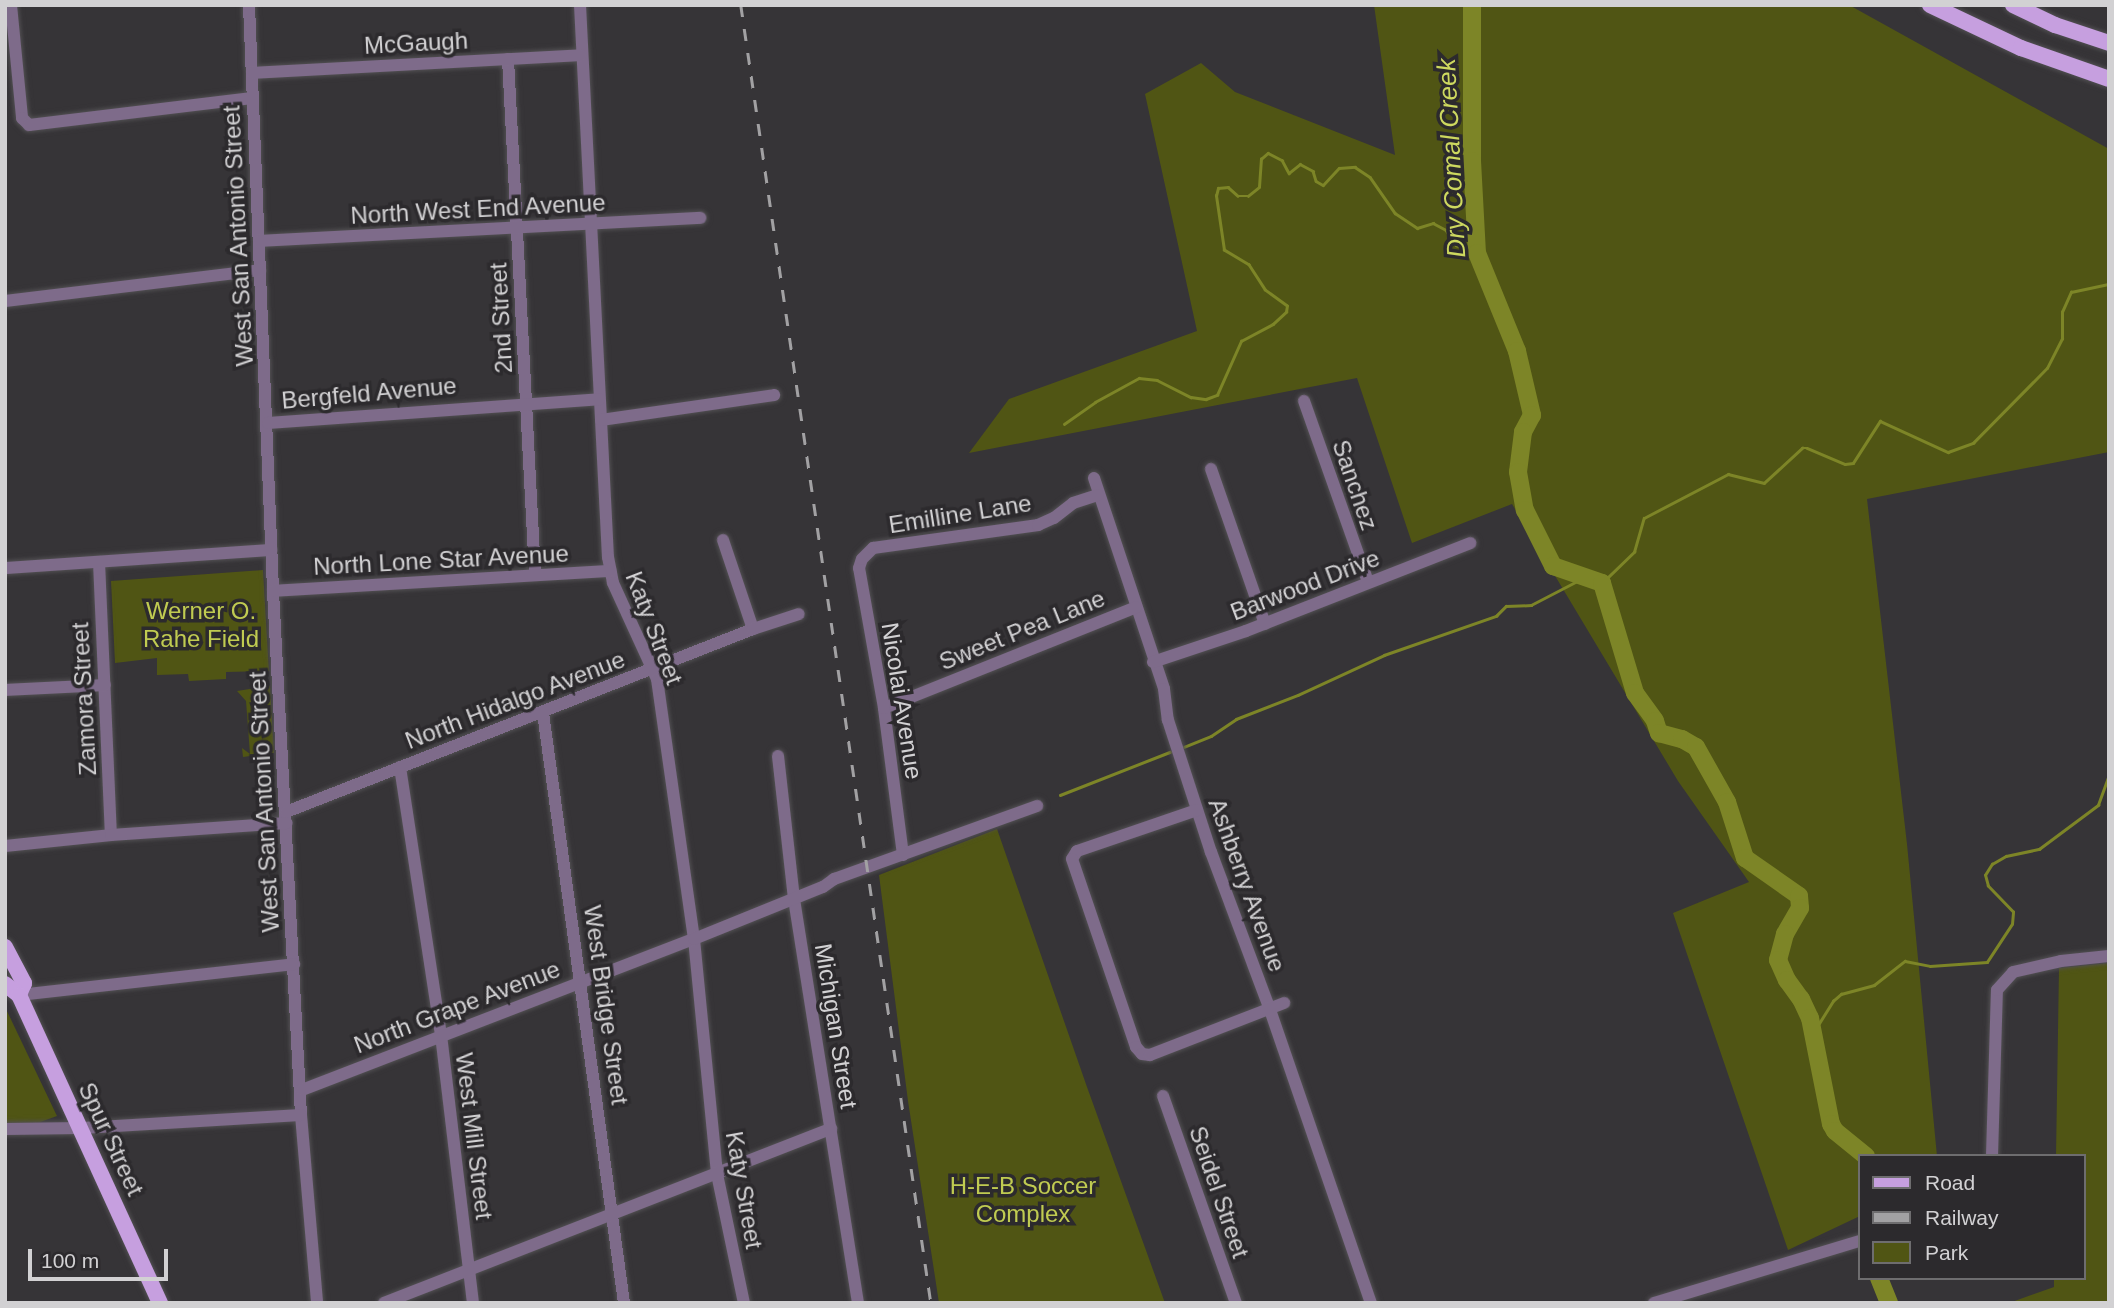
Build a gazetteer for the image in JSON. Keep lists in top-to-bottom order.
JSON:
{
  "streets": {
    "main road": ["Spur Street"],
    "street": [
      "McGaugh",
      "North West End Avenue",
      "West San Antonio Street",
      "2nd Street",
      "Bergfeld Avenue",
      "Sanchez",
      "Emilline Lane",
      "North Lone Star Avenue",
      "Barwood Drive",
      "Katy Street",
      "Sweet Pea Lane",
      "Zamora Street",
      "North Hidalgo Avenue",
      "Nicolai Avenue",
      "Ashberry Avenue",
      "West Bridge Street",
      "North Grape Avenue",
      "Michigan Street",
      "West Mill Street",
      "Seidel Street"
    ]
  },
  "crossings": [
    ["McGaugh", "West San Antonio Street"],
    ["McGaugh", "2nd Street"],
    ["McGaugh", "Katy Street"],
    ["North West End Avenue", "West San Antonio Street"],
    ["North West End Avenue", "2nd Street"],
    ["North West End Avenue", "Katy Street"],
    ["West San Antonio Street", "Bergfeld Avenue"],
    ["West San Antonio Street", "North Lone Star Avenue"],
    ["West San Antonio Street", "North Hidalgo Avenue"],
    ["West San Antonio Street", "North Grape Avenue"],
    ["2nd Street", "Bergfeld Avenue"],
    ["2nd Street", "North Lone Star Avenue"],
    ["Bergfeld Avenue", "Katy Street"],
    ["Sanchez", "Barwood Drive"],
    ["Emilline Lane", "Nicolai Avenue"],
    ["Emilline Lane", "Ashberry Avenue"],
    ["North Lone Star Avenue", "Katy Street"],
    ["Barwood Drive", "Ashberry Avenue"],
    ["Katy Street", "North Hidalgo Avenue"],
    ["Katy Street", "North Grape Avenue"],
    ["Sweet Pea Lane", "Nicolai Avenue"],
    ["Sweet Pea Lane", "Ashberry Avenue"],
    ["Zamora Street", "North Hidalgo Avenue"],
    ["North Hidalgo Avenue", "West Bridge Street"],
    ["North Hidalgo Avenue", "West Mill Street"],
    ["Nicolai Avenue", "North Grape Avenue"],
    ["West Bridge Street", "North Grape Avenue"],
    ["North Grape Avenue", "Michigan Street"],
    ["North Grape Avenue", "West Mill Street"]
  ],
  "water": ["Dry Comal Creek"],
  "parks": ["Werner O. Rahe Field", "H-E-B Soccer Complex"],
  "legend": ["Road", "Railway", "Park"],
  "scale_bar": "100 m"
}
